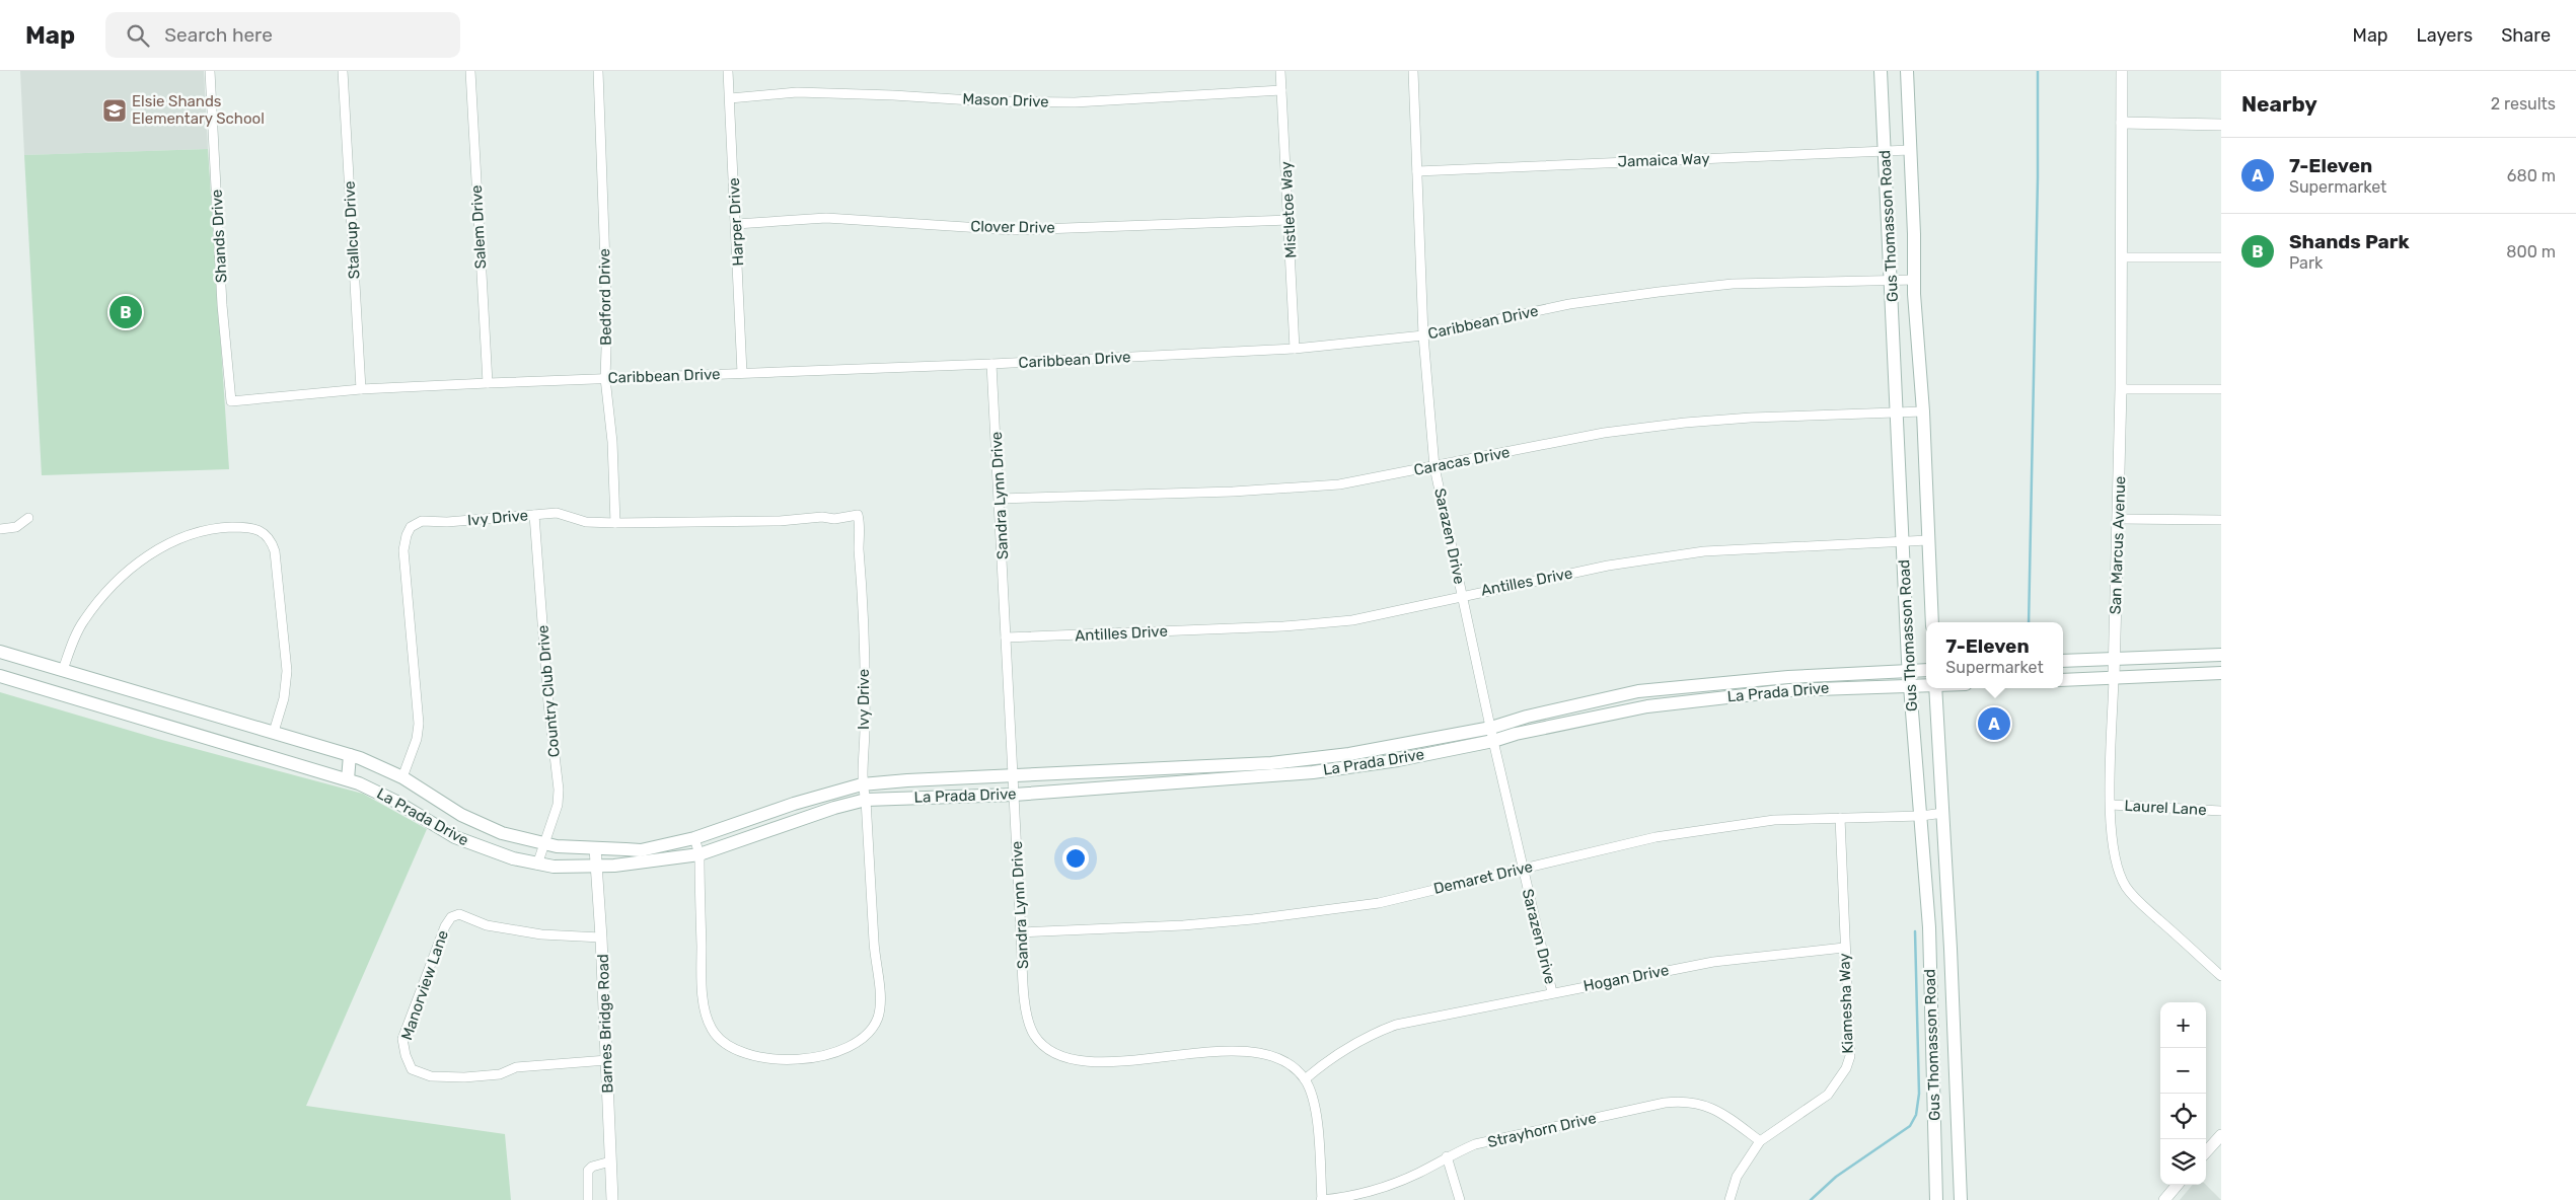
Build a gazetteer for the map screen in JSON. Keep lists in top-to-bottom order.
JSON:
{
  "streets": {
    "main road": ["Gus Thomasson Road", "La Prada Drive"],
    "street": [
      "Mason Drive",
      "Jamaica Way",
      "Mistletoe Way",
      "Harper Drive",
      "Salem Drive",
      "Clover Drive",
      "Stallcup Drive",
      "Shands Drive",
      "Bedford Drive",
      "Caribbean Drive",
      "Caracas Drive",
      "Sandra Lynn Drive",
      "Ivy Drive",
      "Sarazen Drive",
      "San Marcus Avenue",
      "Antilles Drive",
      "Country Club Drive",
      "Laurel Lane",
      "Demaret Drive",
      "Hogan Drive",
      "Manorview Lane",
      "Kiamesha Way",
      "Barnes Bridge Road",
      "Strayhorn Drive"
    ]
  },
  "crossings": [
    ["Mason Drive", "Mistletoe Way"],
    ["Mason Drive", "Harper Drive"],
    ["Jamaica Way", "Gus Thomasson Road"],
    ["Jamaica Way", "Sarazen Drive"],
    ["Mistletoe Way", "Clover Drive"],
    ["Mistletoe Way", "Caribbean Drive"],
    ["Harper Drive", "Clover Drive"],
    ["Harper Drive", "Caribbean Drive"],
    ["Gus Thomasson Road", "Caribbean Drive"],
    ["Gus Thomasson Road", "Caracas Drive"],
    ["Gus Thomasson Road", "Antilles Drive"],
    ["Gus Thomasson Road", "La Prada Drive"],
    ["Gus Thomasson Road", "Demaret Drive"],
    ["Salem Drive", "Caribbean Drive"],
    ["Stallcup Drive", "Caribbean Drive"],
    ["Shands Drive", "Caribbean Drive"],
    ["Bedford Drive", "Caribbean Drive"],
    ["Bedford Drive", "Ivy Drive"],
    ["Caribbean Drive", "Sandra Lynn Drive"],
    ["Caribbean Drive", "Sarazen Drive"],
    ["Caracas Drive", "Sandra Lynn Drive"],
    ["Caracas Drive", "Sarazen Drive"],
    ["Sandra Lynn Drive", "Antilles Drive"],
    ["Sandra Lynn Drive", "La Prada Drive"],
    ["Sandra Lynn Drive", "Demaret Drive"],
    ["Sandra Lynn Drive", "Hogan Drive"],
    ["Ivy Drive", "Country Club Drive"],
    ["Ivy Drive", "La Prada Drive"],
    ["Sarazen Drive", "Antilles Drive"],
    ["Sarazen Drive", "La Prada Drive"],
    ["Sarazen Drive", "Demaret Drive"],
    ["Sarazen Drive", "Hogan Drive"],
    ["San Marcus Avenue", "Laurel Lane"],
    ["Country Club Drive", "La Prada Drive"],
    ["La Prada Drive", "Barnes Bridge Road"],
    ["Demaret Drive", "Kiamesha Way"],
    ["Hogan Drive", "Kiamesha Way"],
    ["Manorview Lane", "Barnes Bridge Road"],
    ["Kiamesha Way", "Strayhorn Drive"]
  ],
  "places": {
    "school or university": ["Elsie Shands Elementary School"]
  },
  "page": {
    "header": "Map",
    "search": "Search here",
    "nav": ["Map", "Layers", "Share"],
    "heading": ["Nearby", "2 results"],
    "list": [
      {
        "mark": "A",
        "name": "7-Eleven",
        "note": "Supermarket",
        "value": "680 m"
      },
      {
        "mark": "B",
        "name": "Shands Park",
        "note": "Park",
        "value": "800 m"
      }
    ],
    "pins": ["B", "A"],
    "popup": ["7-Eleven", "Supermarket"],
    "map_buttons": ["+", "−"]
  }
}
